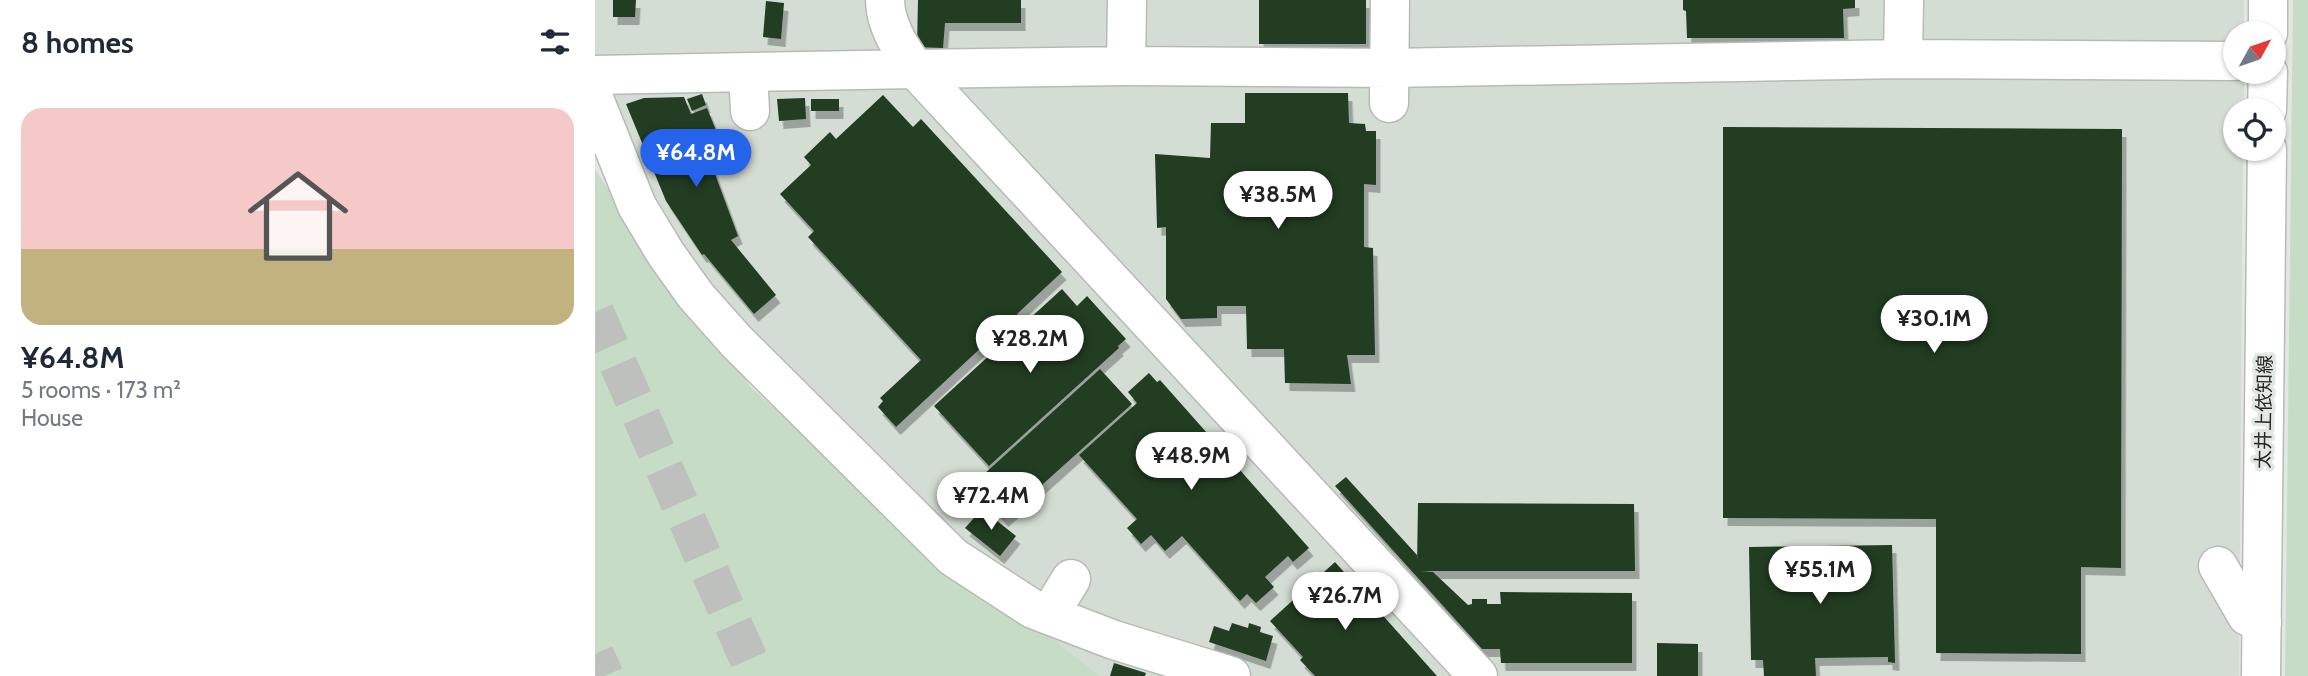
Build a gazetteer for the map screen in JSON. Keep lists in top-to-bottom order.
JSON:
{
  "streets": {
    "street": ["太井上依知線"]
  },
  "north": "top right",
  "page": {
    "heading": "8 homes",
    "list": [
      {
        "name": "¥64.8M",
        "note": "5 rooms · 173 m² · House"
      }
    ],
    "price": [
      "¥64.8M",
      "¥38.5M",
      "¥30.1M",
      "¥28.2M",
      "¥48.9M",
      "¥72.4M",
      "¥55.1M",
      "¥26.7M"
    ]
  }
}
